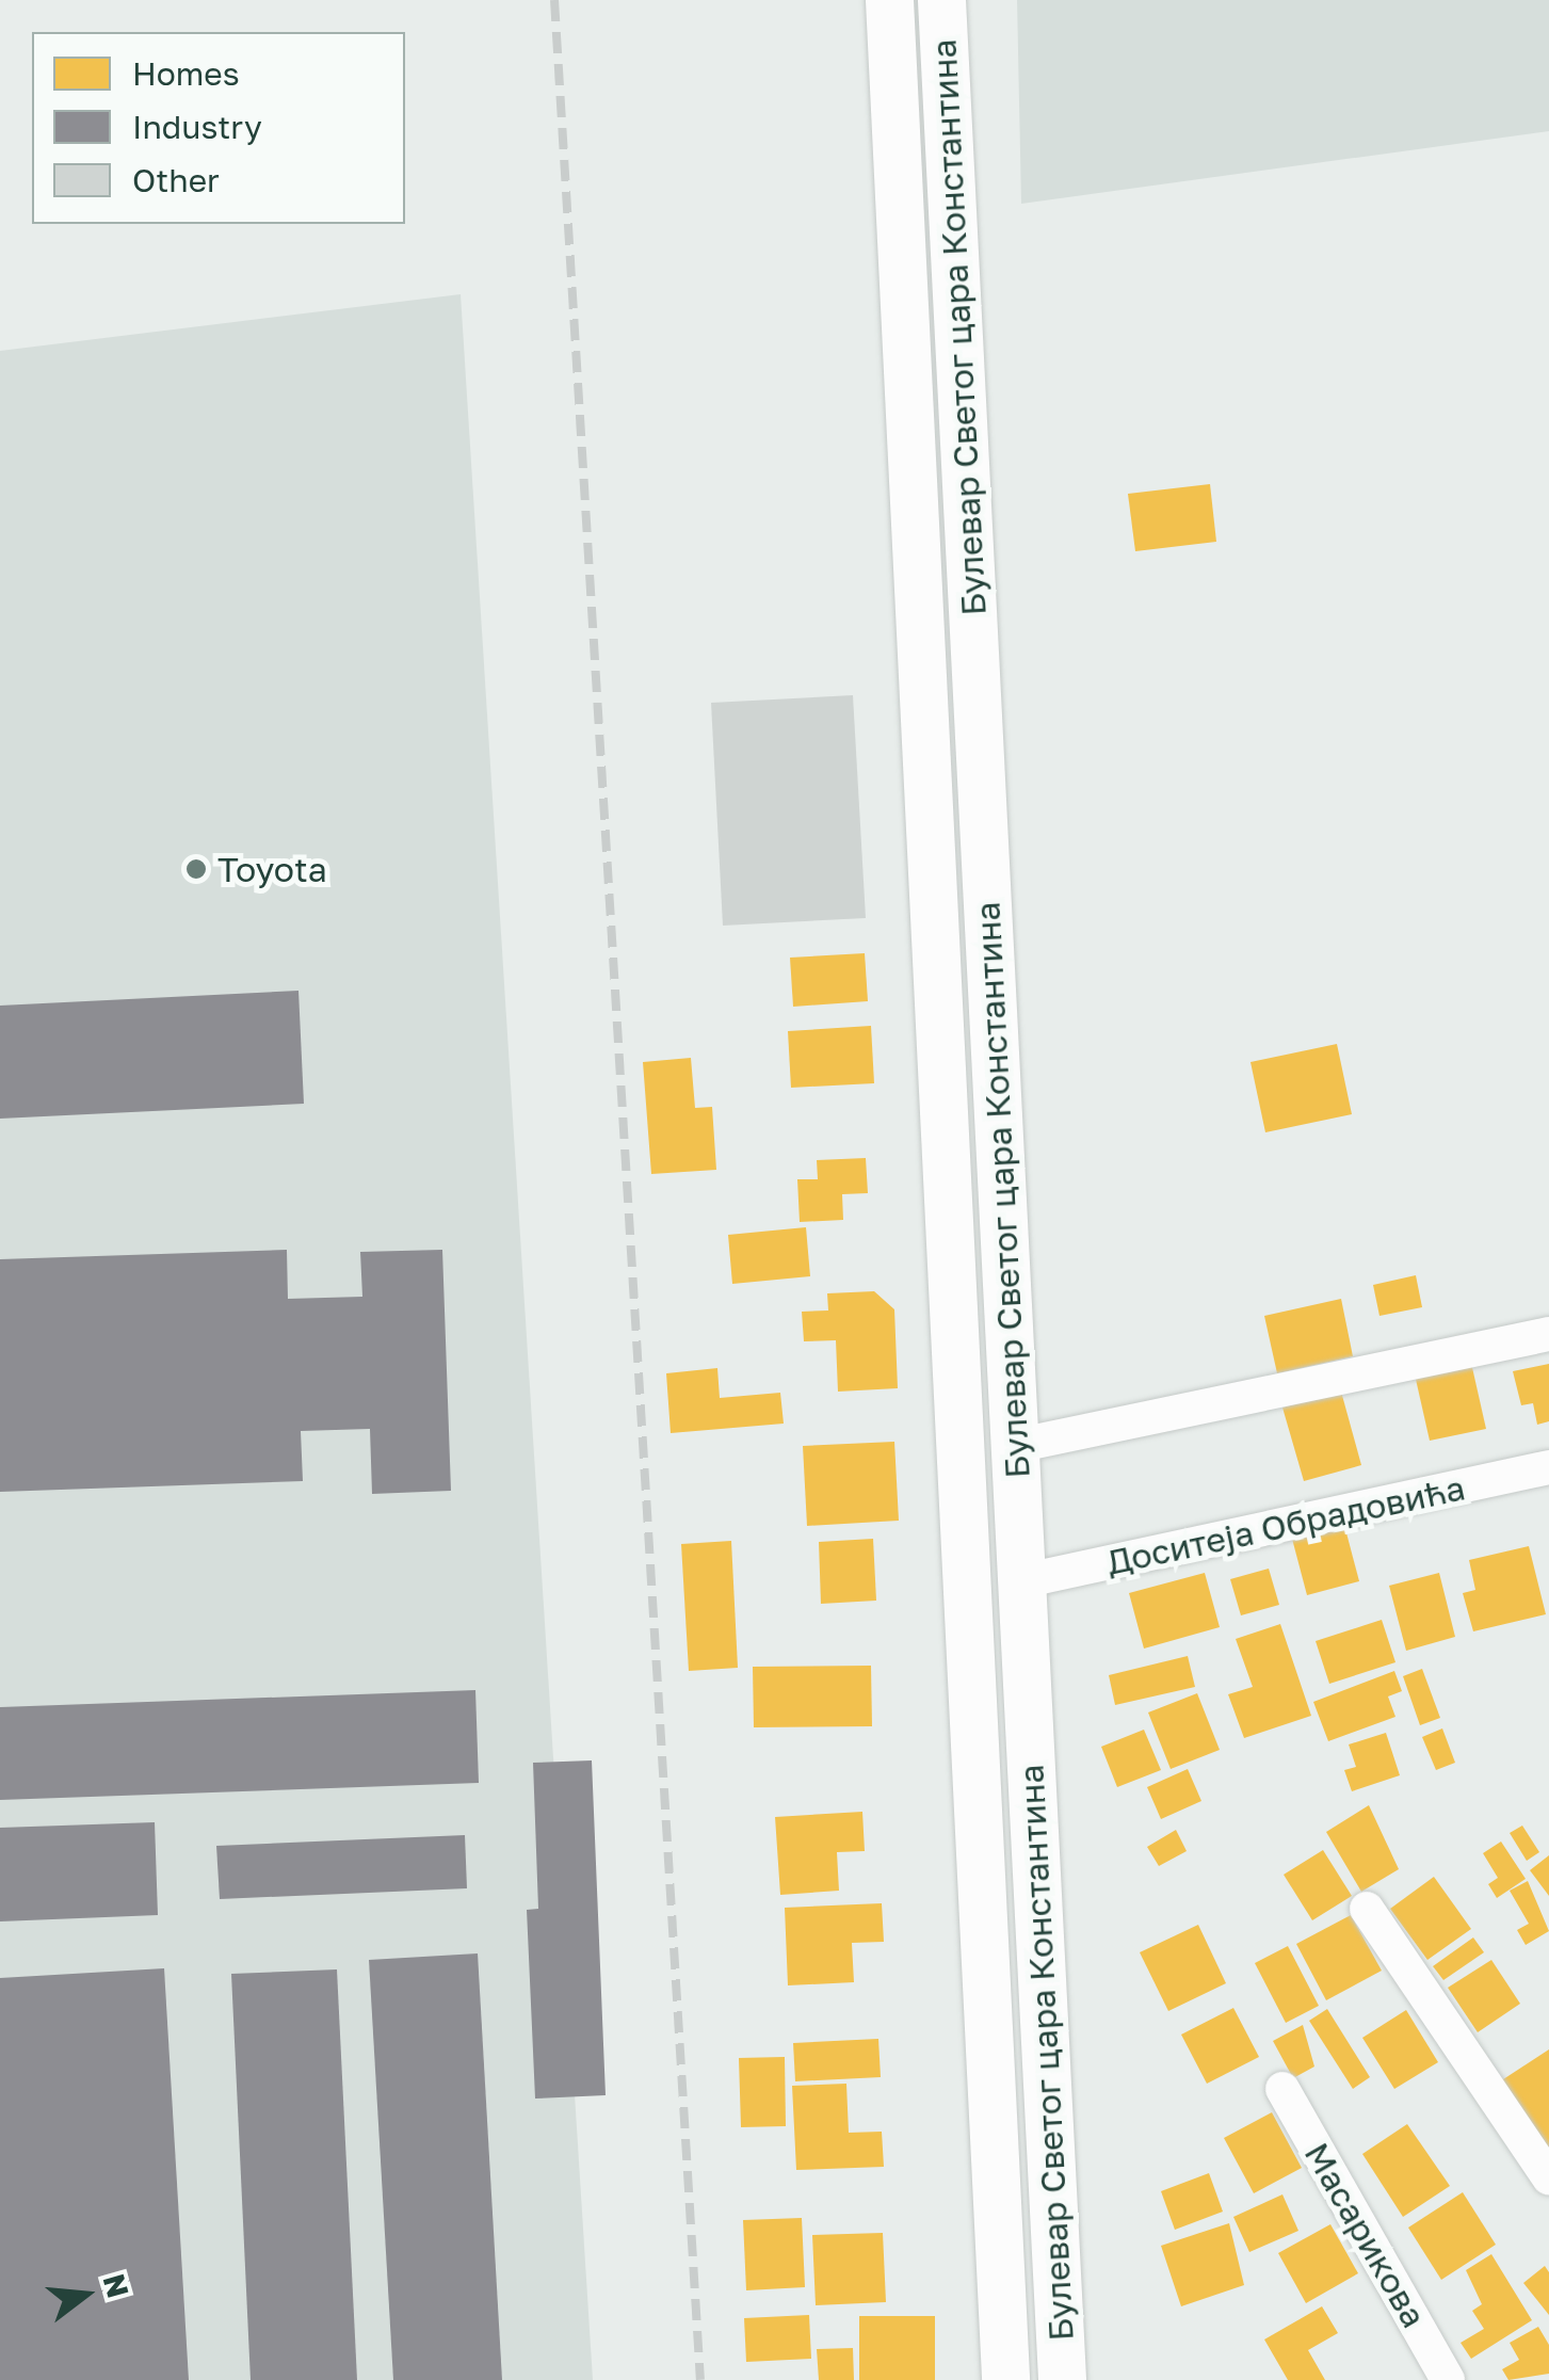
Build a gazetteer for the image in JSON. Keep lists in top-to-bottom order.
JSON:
{
  "streets": {
    "main road": ["Булевар Светог цара Константина"],
    "street": ["Доситеја Обрадовића", "Масарикова"]
  },
  "crossings": [
    ["Булевар Светог цара Константина", "Доситеја Обрадовића"]
  ],
  "places": ["Toyota"],
  "legend": ["Homes", "Industry", "Other"],
  "north": "right"
}
